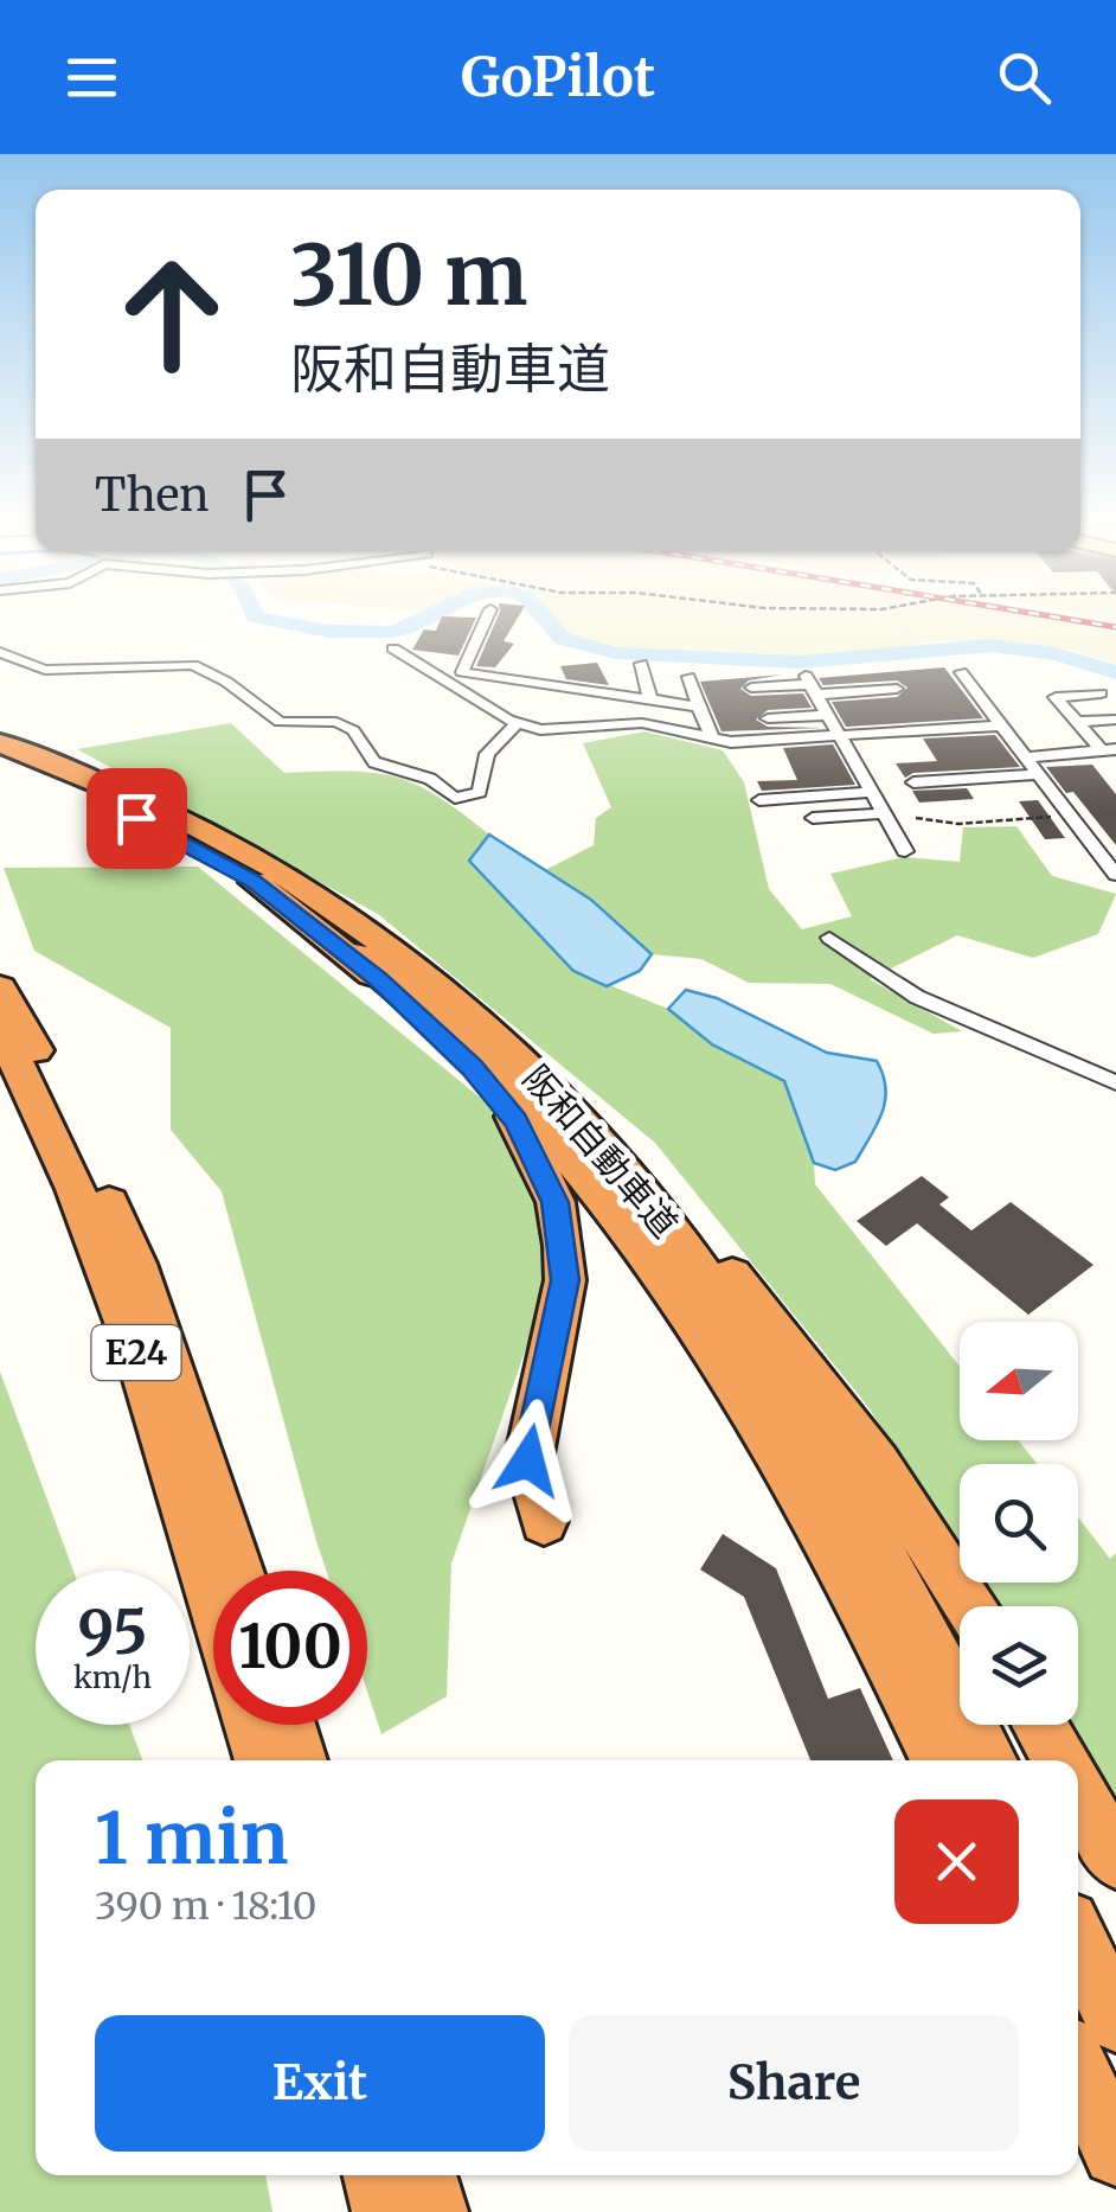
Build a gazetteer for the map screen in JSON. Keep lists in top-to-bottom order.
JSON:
{
  "streets": {
    "highway": ["阪和自動車道", "E24"]
  },
  "north": "left",
  "page": {
    "header": "GoPilot",
    "turn": ["310 m", "阪和自動車道"],
    "then": "Then",
    "speed": "95 km/h",
    "limit": "100",
    "heading": ["1 min", "390 m · 18:10"],
    "buttons": ["Exit", "Share"]
  }
}
